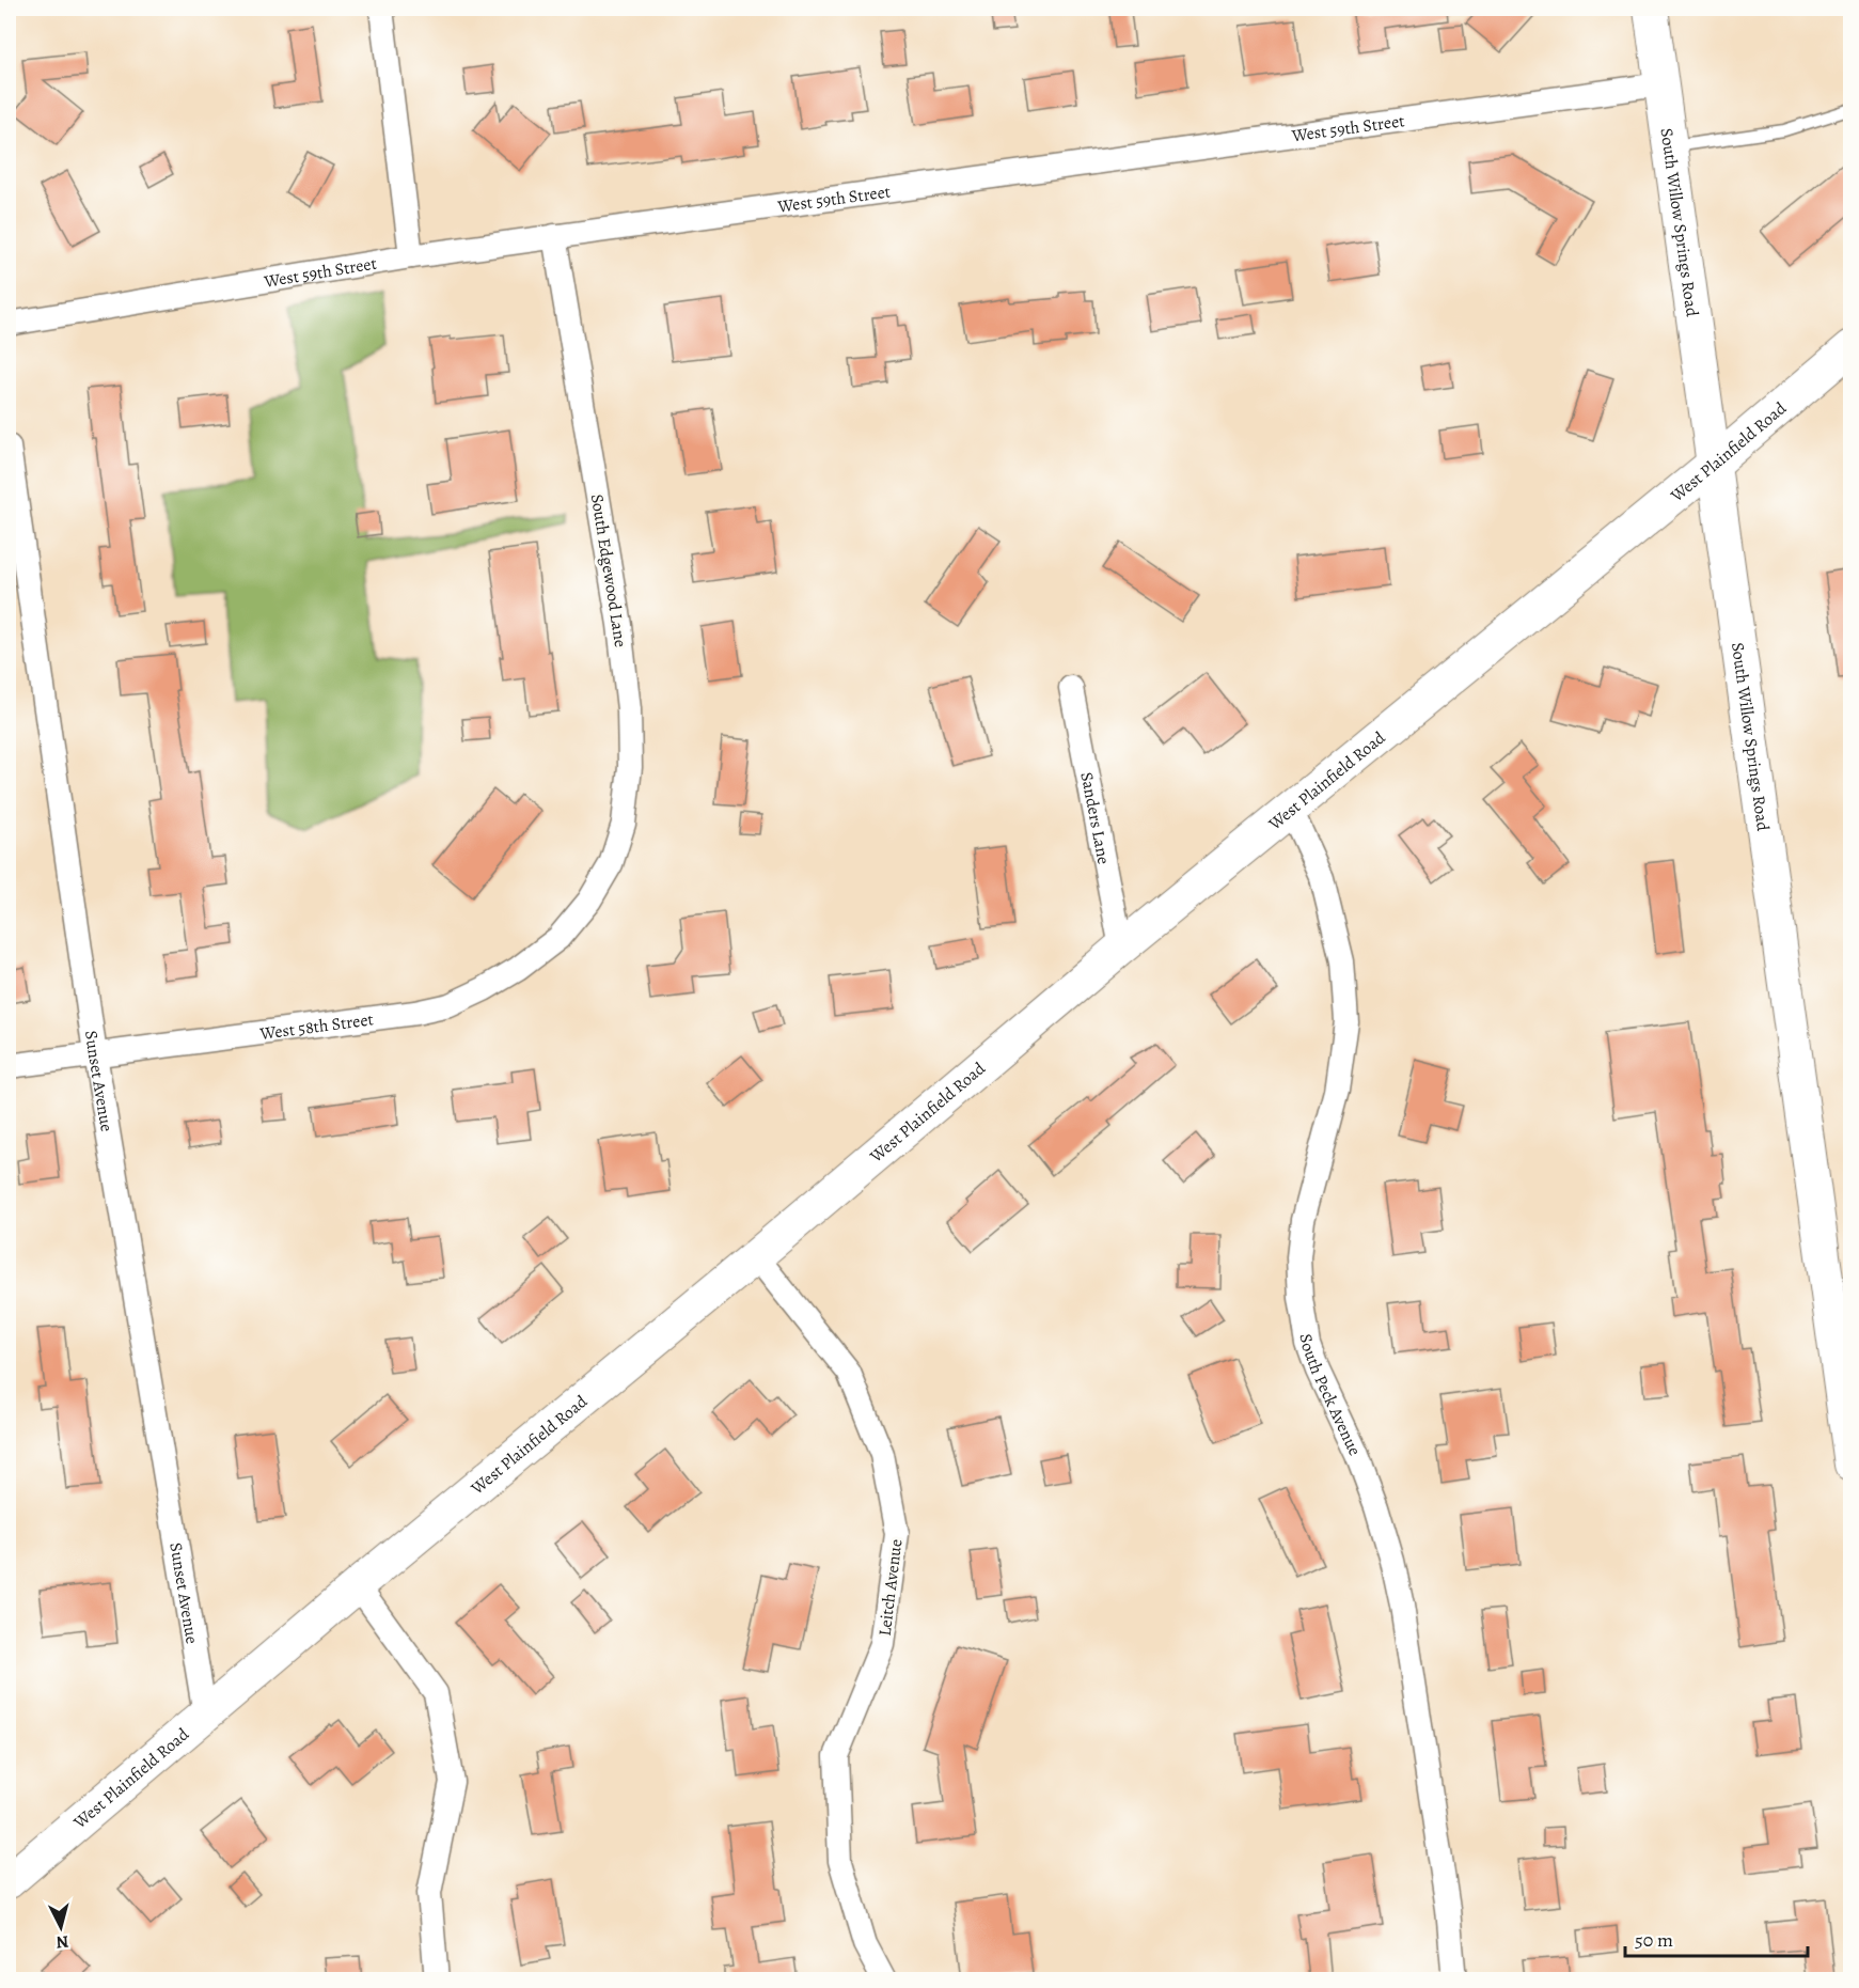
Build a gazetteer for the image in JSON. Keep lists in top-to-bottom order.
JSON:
{
  "streets": {
    "main road": ["South Willow Springs Road", "West Plainfield Road"],
    "street": [
      "West 59th Street",
      "South Edgewood Lane",
      "Sanders Lane",
      "West 58th Street",
      "Sunset Avenue",
      "South Peck Avenue",
      "Leitch Avenue"
    ]
  },
  "crossings": [
    ["West 59th Street", "South Willow Springs Road"],
    ["West 59th Street", "South Edgewood Lane"],
    ["South Willow Springs Road", "West Plainfield Road"],
    ["West Plainfield Road", "Sanders Lane"],
    ["West Plainfield Road", "Sunset Avenue"],
    ["West Plainfield Road", "South Peck Avenue"],
    ["West Plainfield Road", "Leitch Avenue"],
    ["South Edgewood Lane", "West 58th Street"],
    ["West 58th Street", "Sunset Avenue"]
  ],
  "scale_bar": "50 m",
  "north": "bottom"
}
